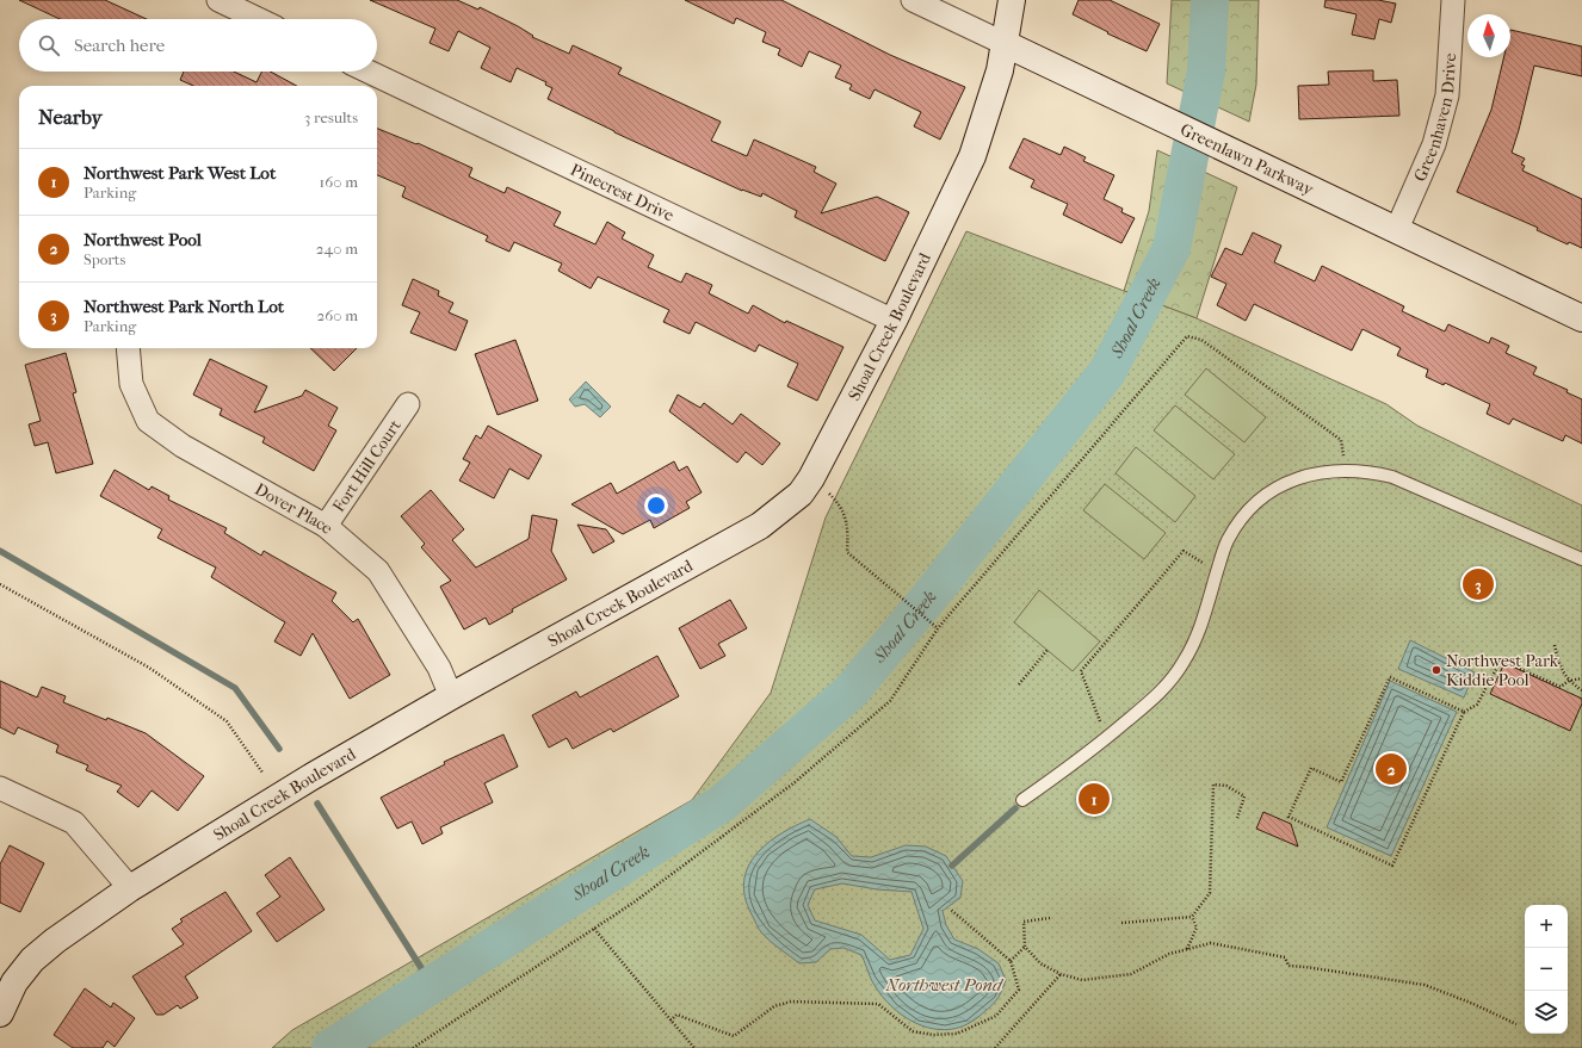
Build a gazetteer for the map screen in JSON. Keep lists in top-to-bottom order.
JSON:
{
  "streets": {
    "street": [
      "Greenhaven Drive",
      "Greenlawn Parkway",
      "Pinecrest Drive",
      "Shoal Creek Boulevard",
      "Fort Hill Court",
      "Dover Place"
    ]
  },
  "crossings": [
    ["Greenhaven Drive", "Greenlawn Parkway"],
    ["Greenlawn Parkway", "Shoal Creek Boulevard"],
    ["Pinecrest Drive", "Shoal Creek Boulevard"],
    ["Shoal Creek Boulevard", "Dover Place"],
    ["Fort Hill Court", "Dover Place"]
  ],
  "water": ["Shoal Creek", "Northwest Pond"],
  "places": ["Northwest Park Kiddie Pool"],
  "north": "top",
  "page": {
    "search": "Search here",
    "heading": ["Nearby", "3 results"],
    "list": [
      {
        "mark": "1",
        "name": "Northwest Park West Lot",
        "note": "Parking",
        "value": "160 m"
      },
      {
        "mark": "2",
        "name": "Northwest Pool",
        "note": "Sports",
        "value": "240 m"
      },
      {
        "mark": "3",
        "name": "Northwest Park North Lot",
        "note": "Parking",
        "value": "260 m"
      }
    ],
    "pins": ["3", "2", "1"],
    "map_buttons": ["+", "−"]
  }
}
